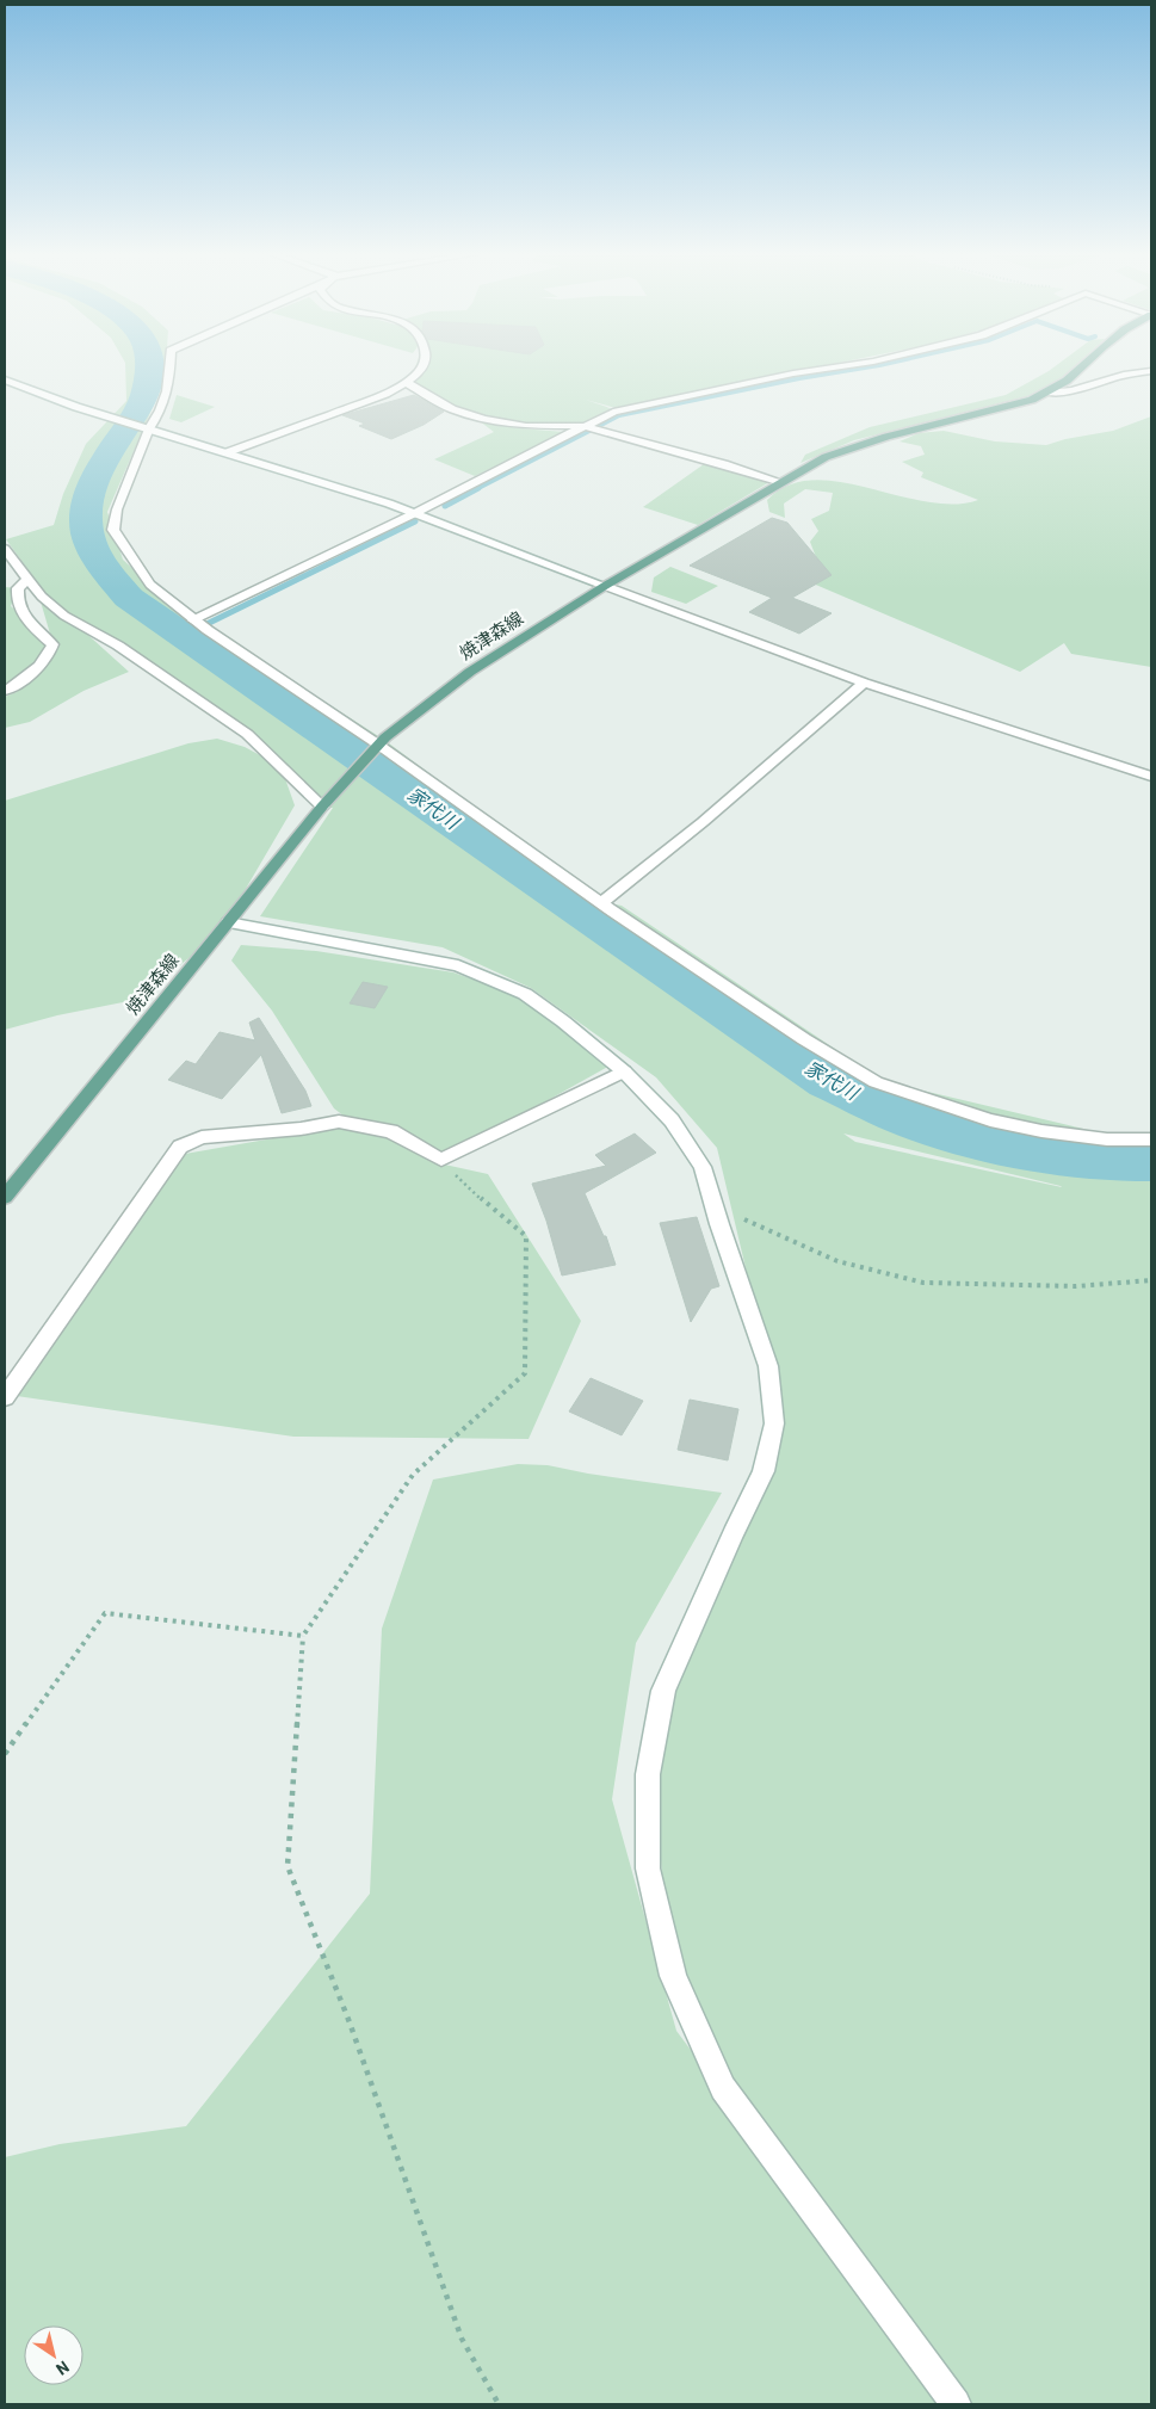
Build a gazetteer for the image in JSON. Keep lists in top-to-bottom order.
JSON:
{
  "streets": {
    "main road": ["焼津森線"]
  },
  "water": ["家代川"],
  "north": "bottom right"
}
